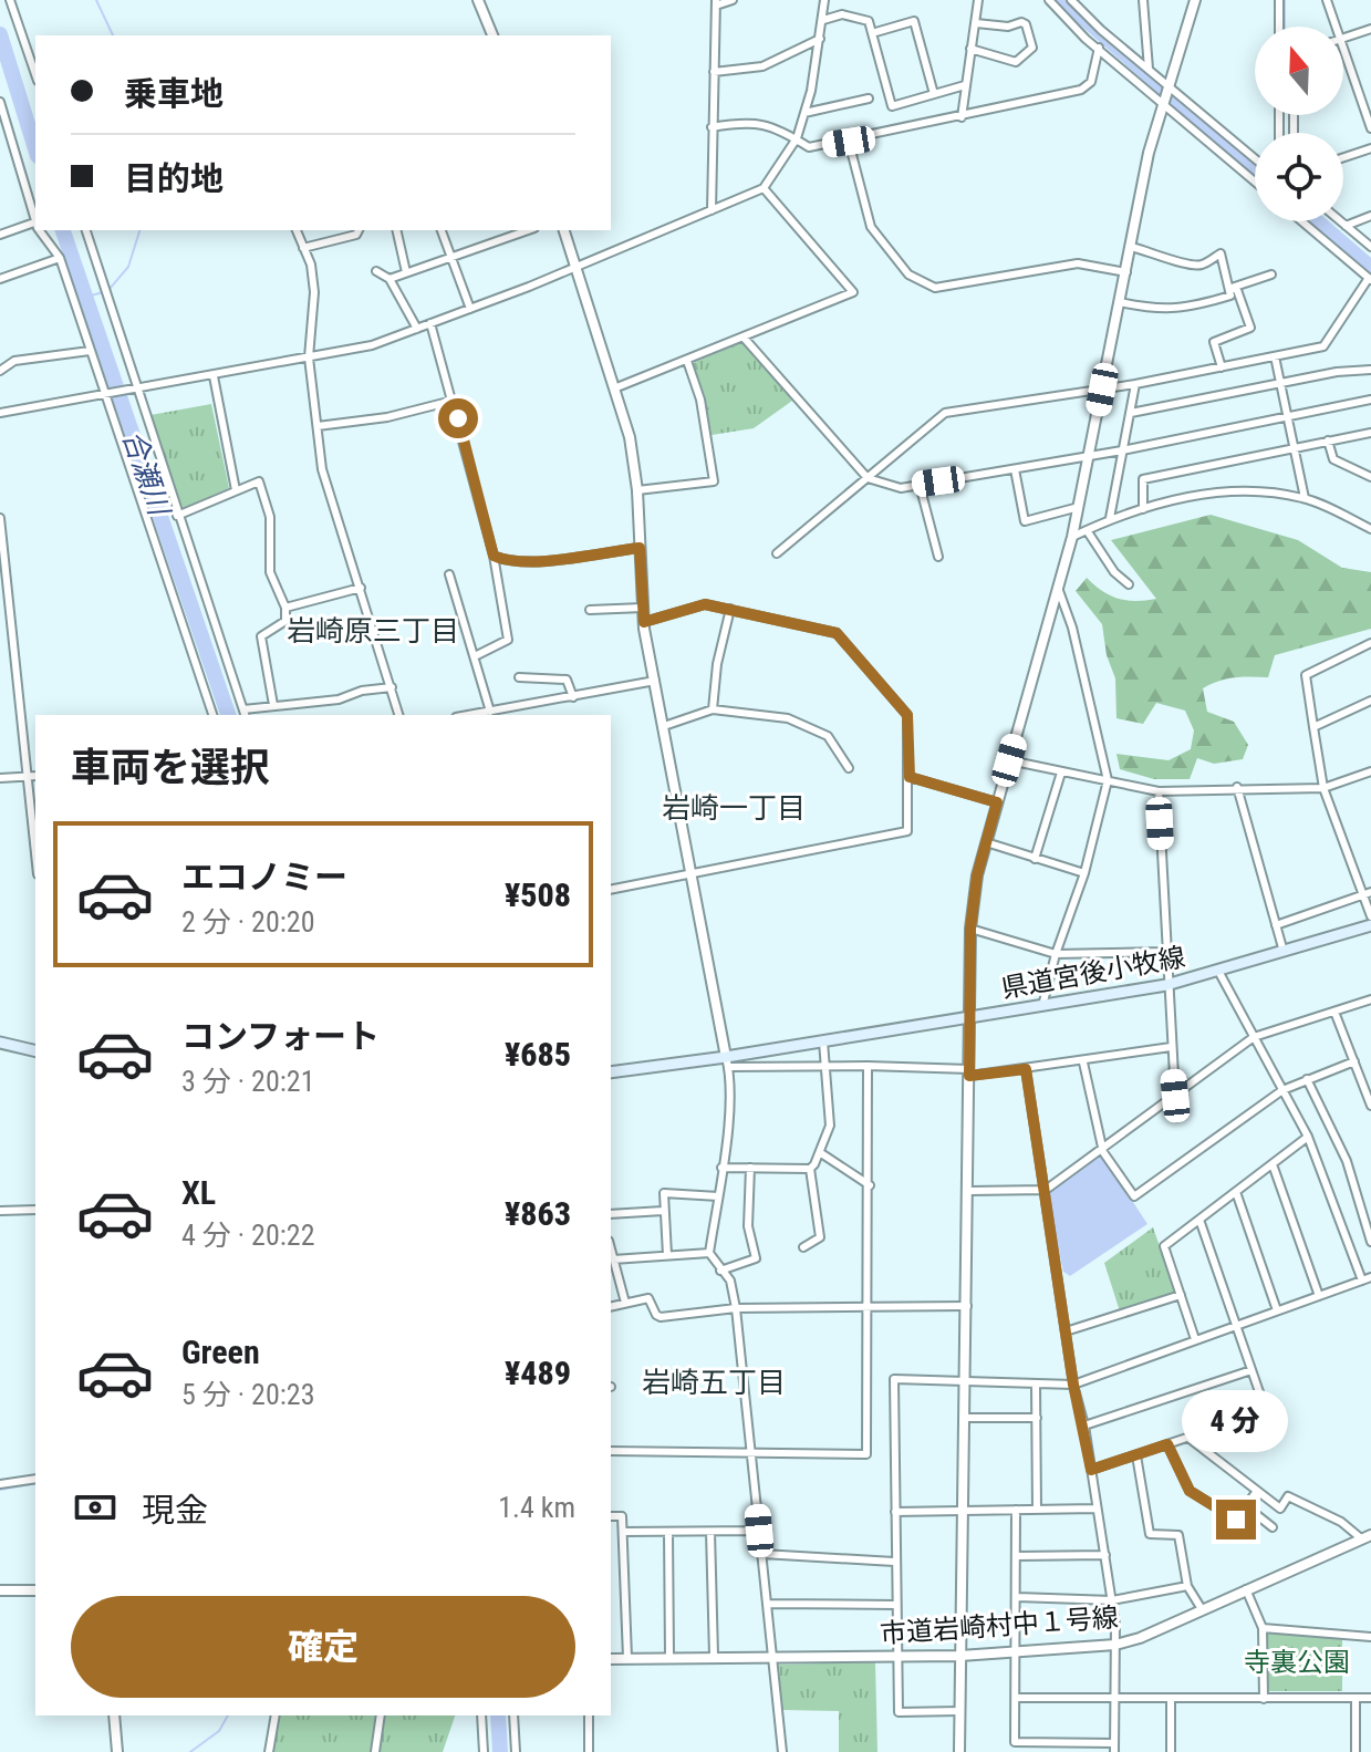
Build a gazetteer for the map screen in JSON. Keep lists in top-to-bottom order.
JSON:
{
  "streets": {
    "main road": ["県道宮後小牧線"],
    "street": ["市道岩崎村中１号線"]
  },
  "districts": ["岩崎原三丁目", "岩崎一丁目", "岩崎五丁目"],
  "water": ["合瀬川"],
  "parks": ["寺裏公園"],
  "north": "top",
  "page": {
    "banner": ["乗車地", "目的地"],
    "heading": "車両を選択",
    "list": [
      {
        "name": "エコノミー",
        "note": "2 分 · 20:20",
        "value": "¥508"
      },
      {
        "name": "コンフォート",
        "note": "3 分 · 20:21",
        "value": "¥685"
      },
      {
        "name": "XL",
        "note": "4 分 · 20:22",
        "value": "¥863"
      },
      {
        "name": "Green",
        "note": "5 分 · 20:23",
        "value": "¥489"
      }
    ],
    "bubble": "4 分",
    "pay": ["現金", "1.4 km"],
    "buttons": "確定"
  }
}
